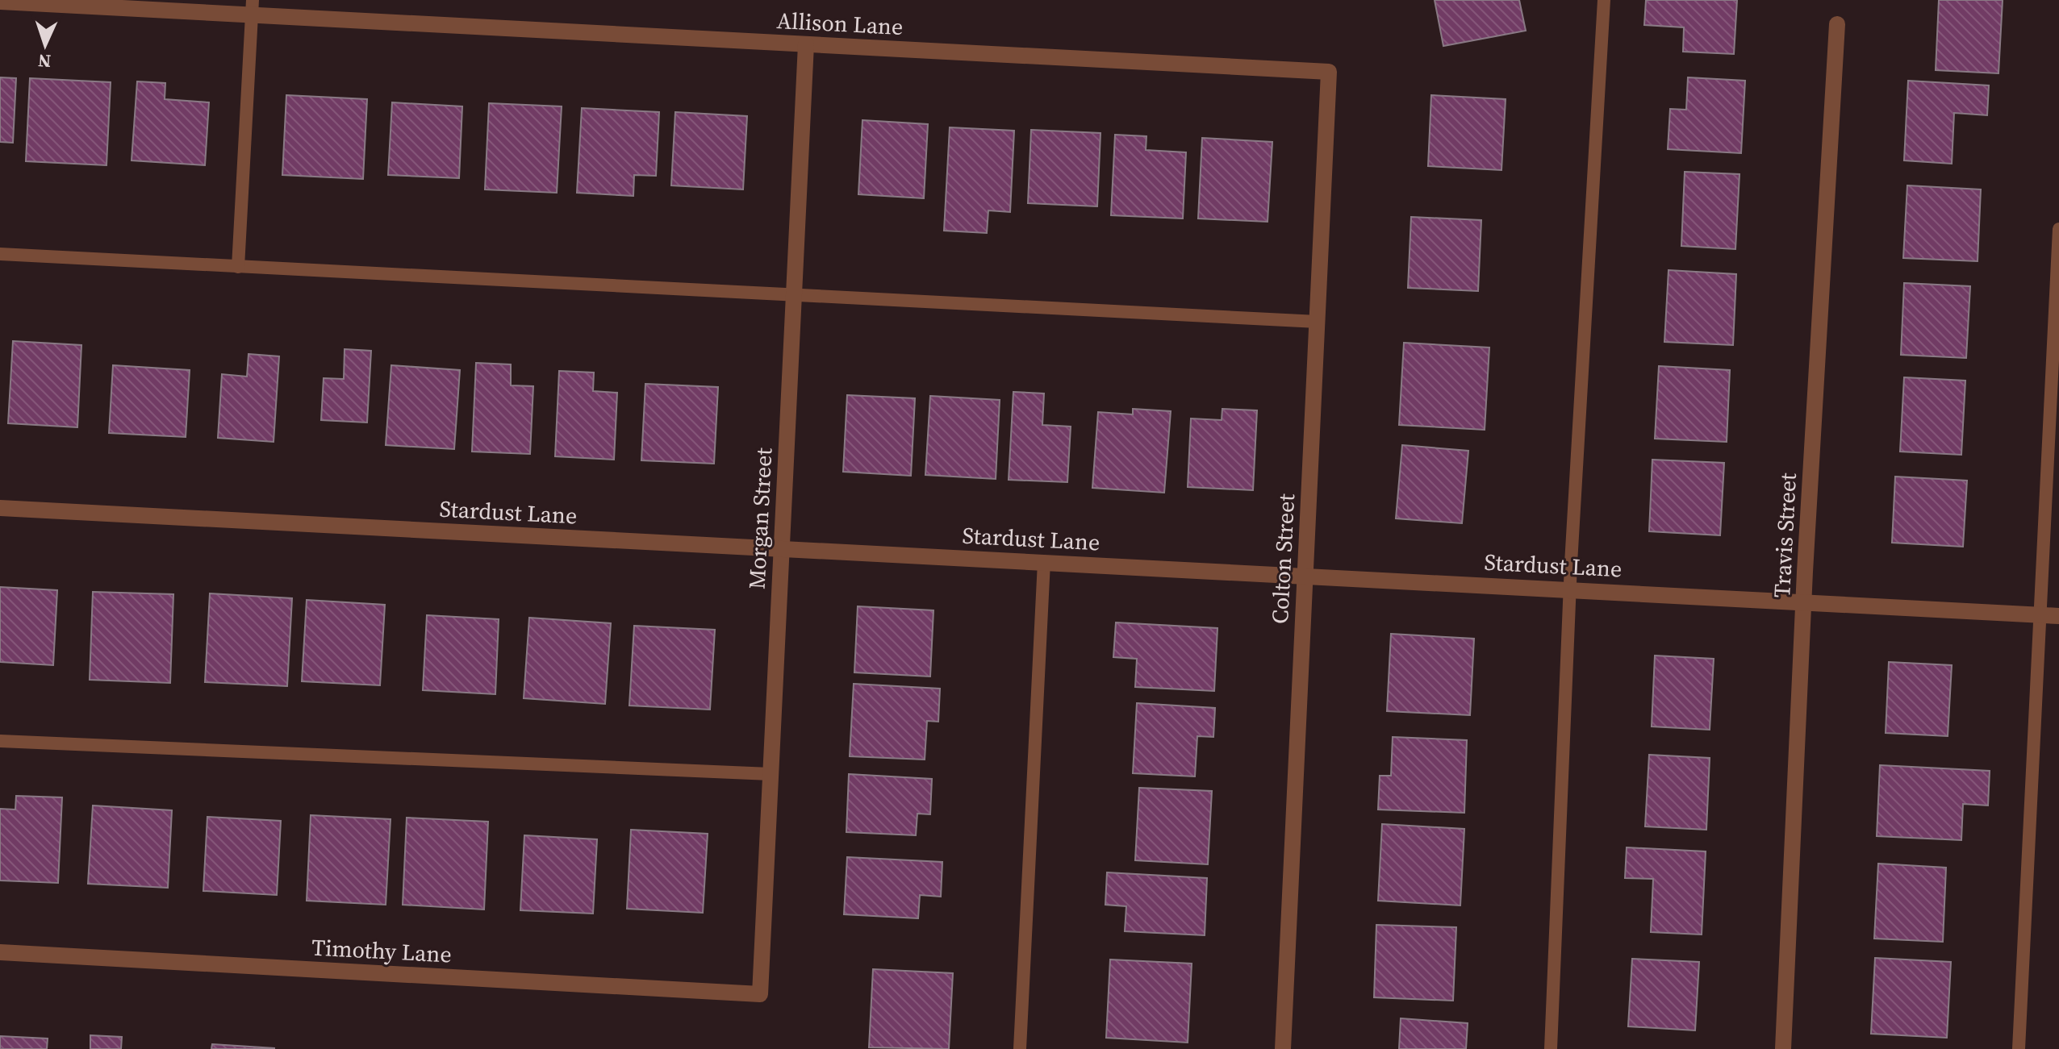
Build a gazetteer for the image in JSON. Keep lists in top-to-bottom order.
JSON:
{
  "streets": {
    "street": [
      "Allison Lane",
      "Stardust Lane",
      "Morgan Street",
      "Travis Street",
      "Colton Street",
      "Timothy Lane"
    ]
  },
  "crossings": [
    ["Allison Lane", "Morgan Street"],
    ["Allison Lane", "Colton Street"],
    ["Stardust Lane", "Morgan Street"],
    ["Stardust Lane", "Travis Street"],
    ["Stardust Lane", "Colton Street"],
    ["Morgan Street", "Timothy Lane"]
  ],
  "north": "bottom"
}
